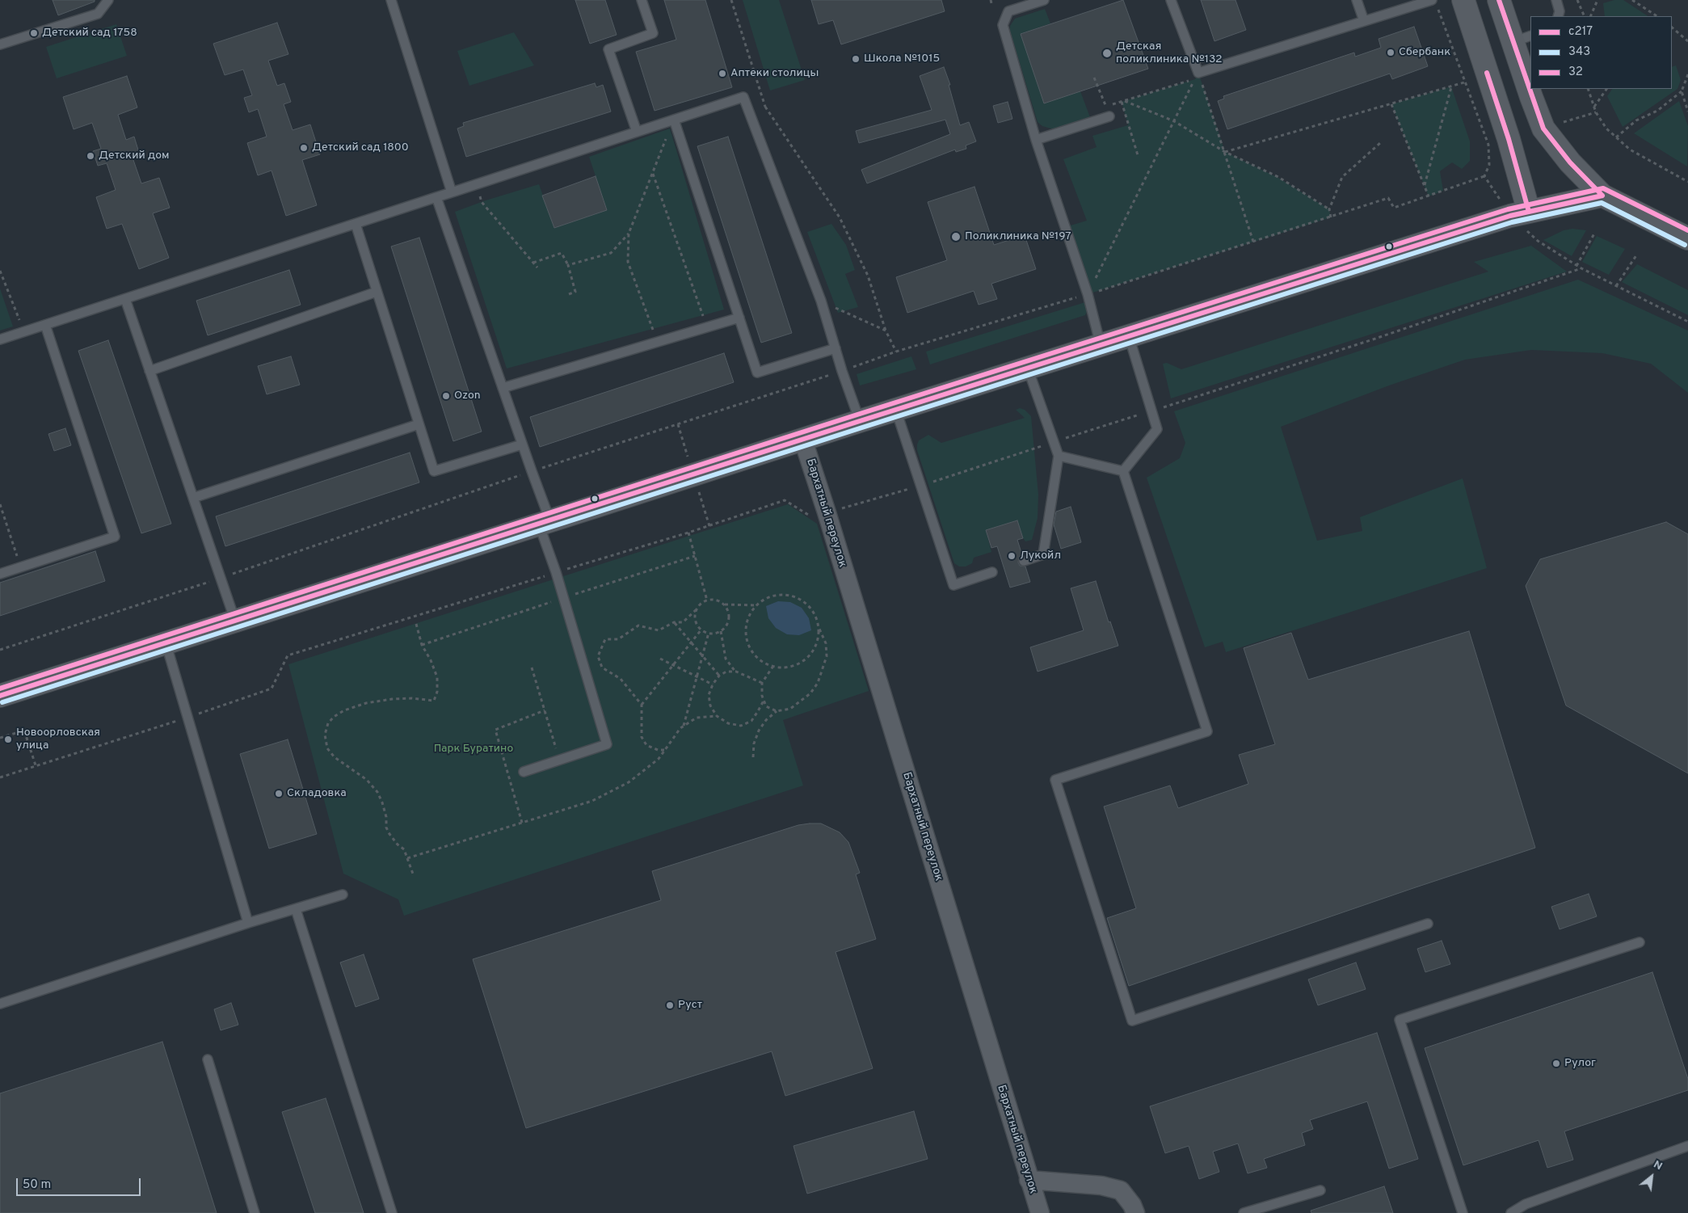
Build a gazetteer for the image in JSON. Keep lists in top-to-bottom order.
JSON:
{
  "streets": {
    "street": ["Бархатный переулок"]
  },
  "parks": ["Парк Буратино"],
  "places": [
    "Детский сад 1758",
    "Сбербанк",
    "Детская поликлиника №132",
    "Школа №1015",
    "Аптеки столицы",
    "Детский сад 1800",
    "Детский дом",
    "Поликлиника №197",
    "Ozon",
    "Лукойл",
    "Новоорловская улица",
    "Складовка",
    "Руст",
    "Рулог"
  ],
  "lines": ["transit line с217", "transit line 32", "transit line 343"],
  "legend": ["с217", "343", "32"],
  "scale_bar": "50 m",
  "north": "top right"
}
